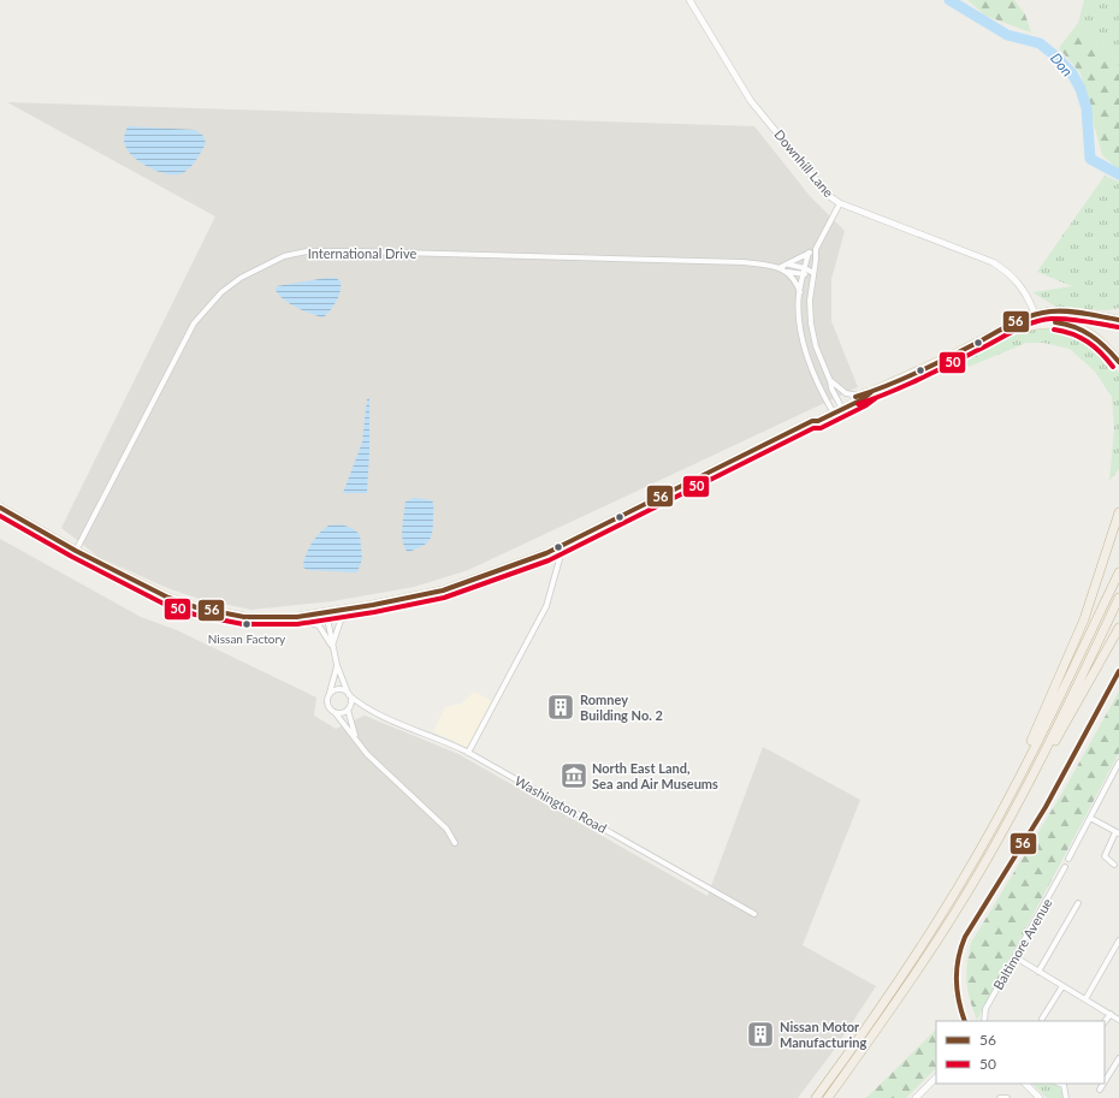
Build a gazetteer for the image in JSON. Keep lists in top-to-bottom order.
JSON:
{
  "streets": {
    "street": [
      "Downhill Lane",
      "International Drive",
      "Washington Road",
      "Baltimore Avenue"
    ]
  },
  "water": ["Don"],
  "places": {
    "other": ["Nissan Factory"],
    "building": ["Romney Building No. 2", "Nissan Motor Manufacturing"],
    "museum": ["North East Land, Sea and Air Museums"]
  },
  "lines": ["transit line 56", "transit line 50"],
  "legend": ["56", "50"]
}
